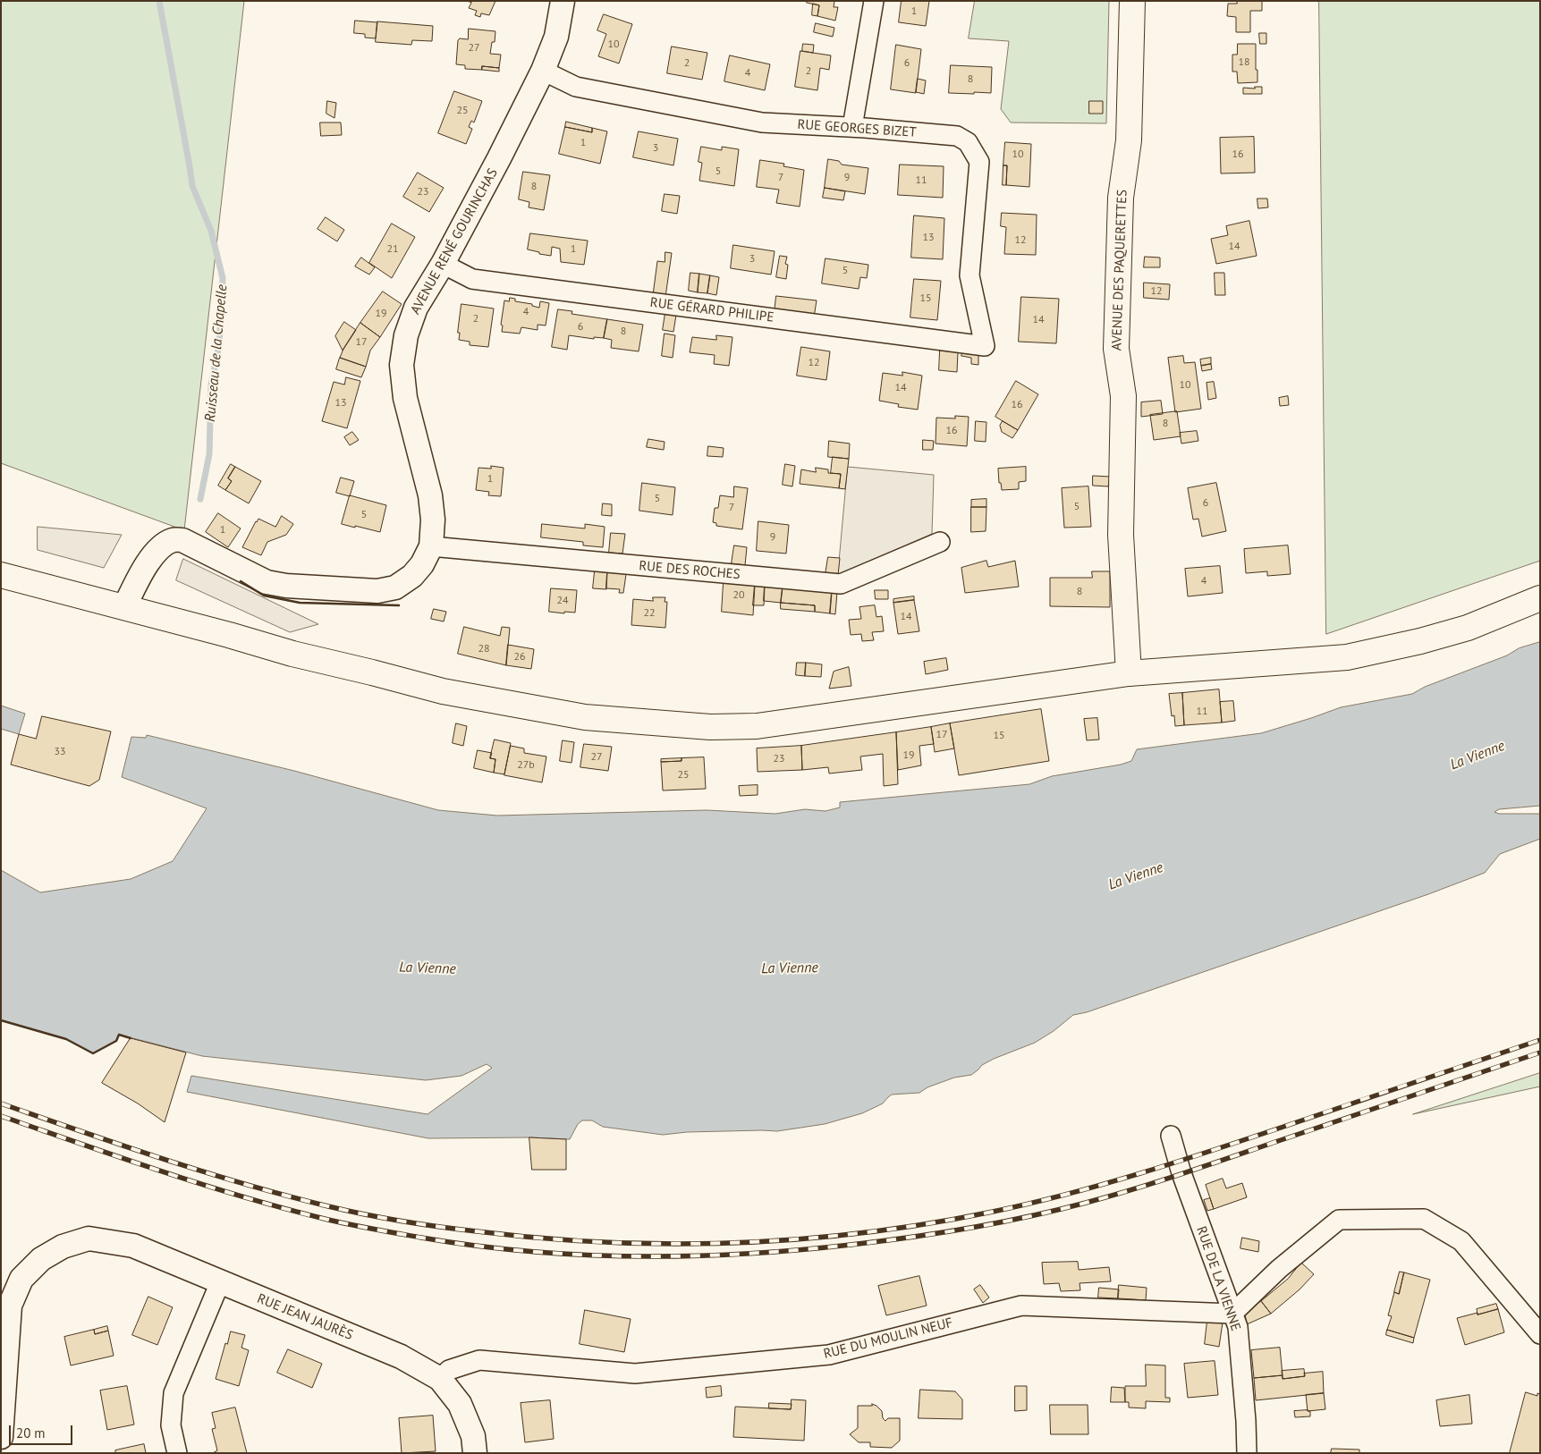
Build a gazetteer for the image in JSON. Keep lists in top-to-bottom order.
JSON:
{
  "streets": {
    "main road": ["AVENUE DES PAQUERETTES"],
    "street": [
      "RUE GEORGES BIZET",
      "AVENUE RENÉ GOURINCHAS",
      "RUE GÉRARD PHILIPE",
      "RUE DES ROCHES",
      "RUE DE LA VIENNE",
      "RUE JEAN JAURÈS",
      "RUE DU MOULIN NEUF"
    ]
  },
  "crossings": [
    ["RUE GEORGES BIZET", "AVENUE RENÉ GOURINCHAS"],
    ["RUE GEORGES BIZET", "RUE GÉRARD PHILIPE"],
    ["AVENUE RENÉ GOURINCHAS", "RUE GÉRARD PHILIPE"],
    ["AVENUE RENÉ GOURINCHAS", "RUE DES ROCHES"],
    ["RUE DE LA VIENNE", "RUE DU MOULIN NEUF"],
    ["RUE JEAN JAURÈS", "RUE DU MOULIN NEUF"]
  ],
  "water": ["Ruisseau de la Chapelle", "La Vienne"],
  "house_numbers": [
    "1",
    "10",
    "27",
    "18",
    "2",
    "6",
    "2",
    "4",
    "8",
    "25",
    "1",
    "3",
    "10",
    "16",
    "5",
    "7",
    "9",
    "11",
    "8",
    "23",
    "13",
    "12",
    "14",
    "21",
    "1",
    "3",
    "5",
    "12",
    "15",
    "4",
    "19",
    "2",
    "14",
    "6",
    "8",
    "17",
    "12",
    "10",
    "14",
    "13",
    "16",
    "8",
    "16",
    "1",
    "5",
    "6",
    "5",
    "7",
    "5",
    "1",
    "9",
    "4",
    "8",
    "20",
    "24",
    "22",
    "14",
    "28",
    "26",
    "11",
    "17",
    "15",
    "33",
    "19",
    "27",
    "23",
    "27b",
    "25"
  ],
  "scale_bar": "20 m"
}
